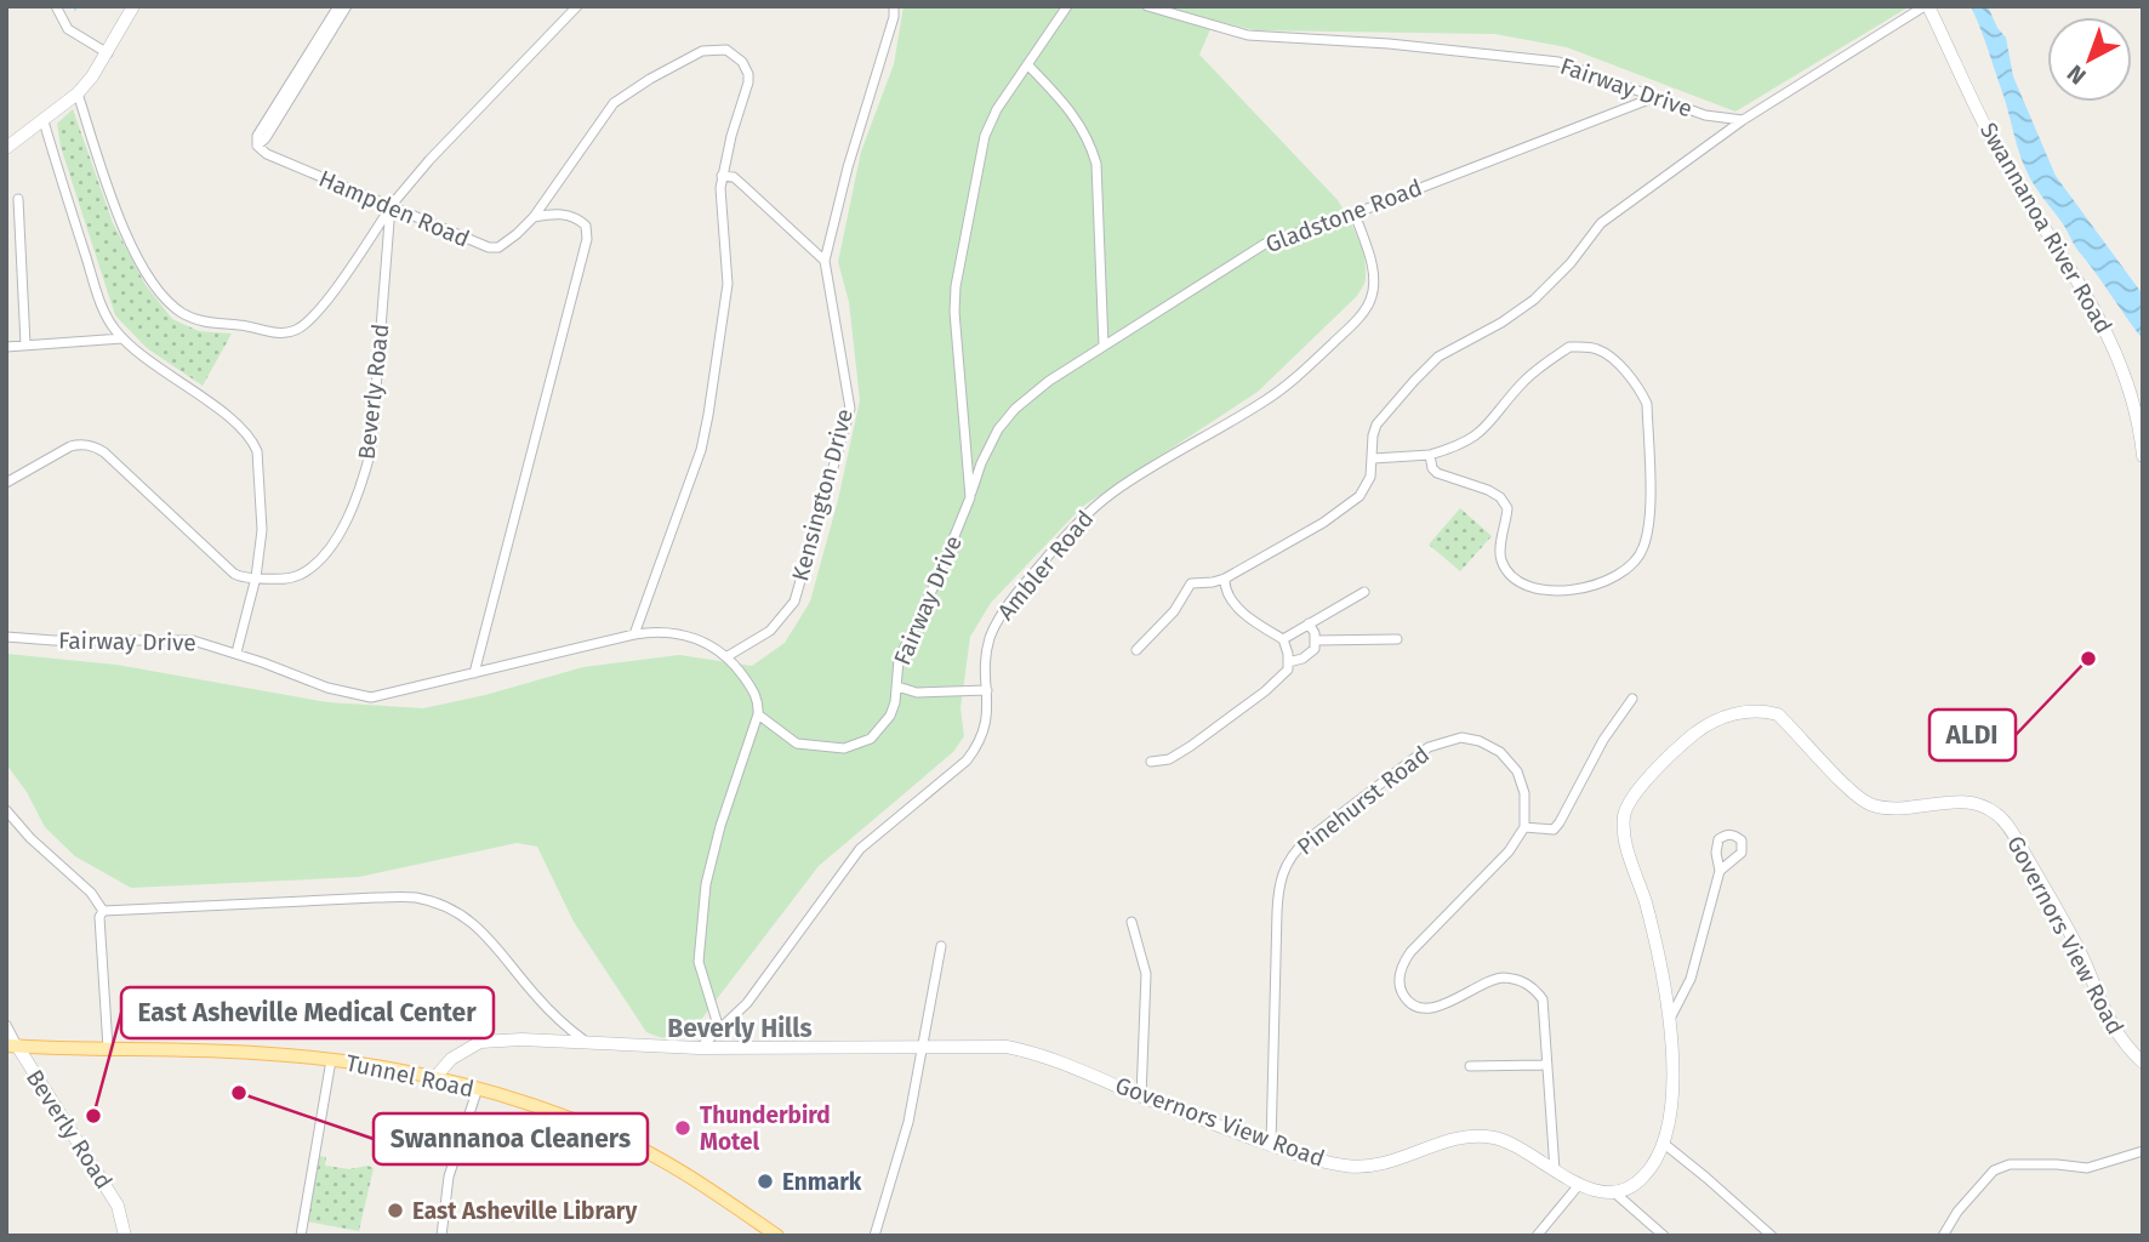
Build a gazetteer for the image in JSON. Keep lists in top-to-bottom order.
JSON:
{
  "streets": {
    "main road": ["Tunnel Road"],
    "street": [
      "Fairway Drive",
      "Hampden Road",
      "Gladstone Road",
      "Swannanoa River Road",
      "Beverly Road",
      "Kensington Drive",
      "Ambler Road",
      "Pinehurst Road",
      "Governors View Road"
    ]
  },
  "crossings": [
    ["Fairway Drive", "Hampden Road"],
    ["Fairway Drive", "Gladstone Road"],
    ["Fairway Drive", "Kensington Drive"],
    ["Hampden Road", "Beverly Road"],
    ["Gladstone Road", "Ambler Road"],
    ["Beverly Road", "Tunnel Road"],
    ["Ambler Road", "Governors View Road"],
    ["Pinehurst Road", "Governors View Road"],
    ["Governors View Road", "Tunnel Road"]
  ],
  "districts": ["Beverly Hills"],
  "places": [
    "ALDI",
    "Swannanoa Cleaners",
    "East Asheville Medical Center",
    "Thunderbird Motel",
    "Enmark",
    "East Asheville Library"
  ],
  "north": "bottom left"
}
